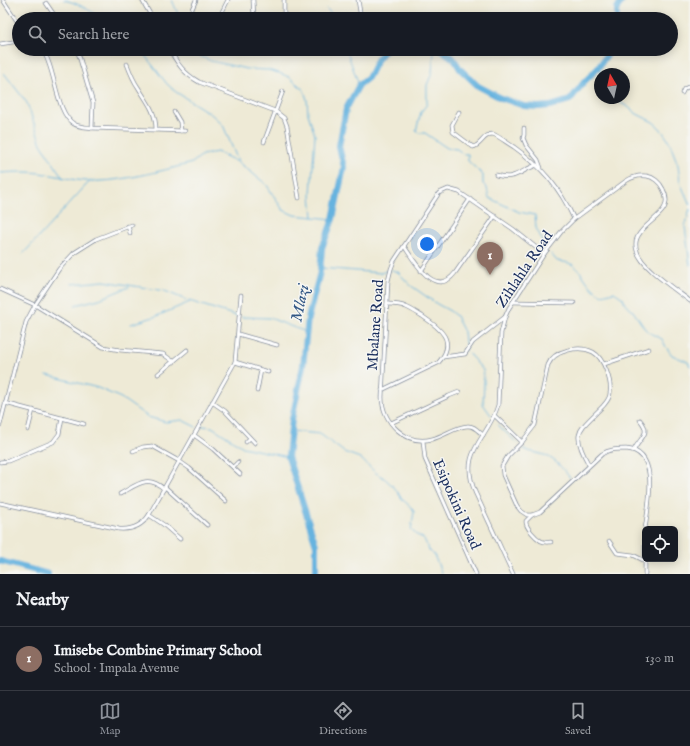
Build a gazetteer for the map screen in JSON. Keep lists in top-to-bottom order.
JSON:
{
  "streets": {
    "street": ["Zihlahla Road", "Mbalane Road", "Esipokini Road"]
  },
  "crossings": [
    ["Zihlahla Road", "Mbalane Road"],
    ["Mbalane Road", "Esipokini Road"]
  ],
  "water": ["Mlazi"],
  "north": "top",
  "page": {
    "search": "Search here",
    "pins": "1",
    "heading": "Nearby",
    "list": [
      {
        "mark": "1",
        "name": "Imisebe Combine Primary School",
        "note": "School · Impala Avenue",
        "value": "130 m"
      }
    ],
    "nav": ["Map", "Directions", "Saved"]
  }
}
